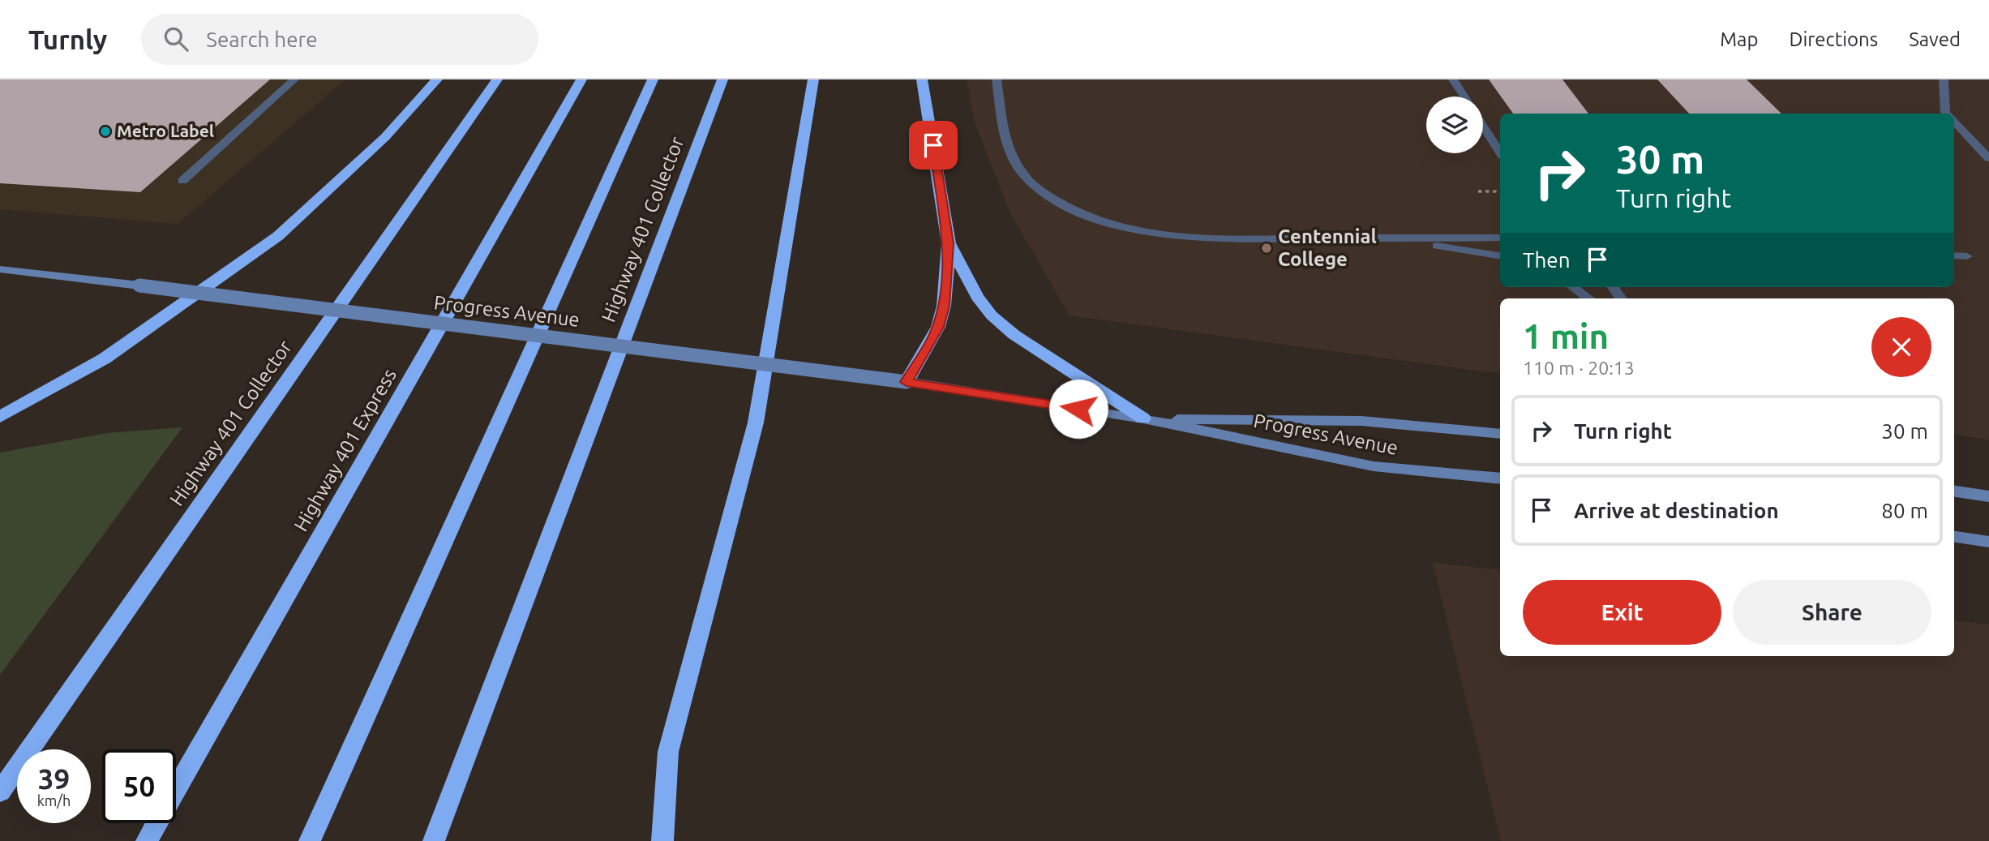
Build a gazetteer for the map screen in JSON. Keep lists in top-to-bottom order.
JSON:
{
  "streets": {
    "highway": ["Highway 401 Collector", "Highway 401 Express"],
    "main road": ["Progress Avenue"]
  },
  "places": ["Metro Label", "Centennial College"],
  "page": {
    "header": "Turnly",
    "search": "Search here",
    "nav": ["Map", "Directions", "Saved"],
    "turn": ["30 m", "Turn right"],
    "then": "Then",
    "heading": ["1 min", "110 m · 20:13"],
    "list": [
      {
        "name": "Turn right",
        "value": "30 m"
      },
      {
        "name": "Arrive at destination",
        "value": "80 m"
      }
    ],
    "buttons": ["Exit", "Share"],
    "speed": "39 km/h",
    "limit": "50"
  }
}
